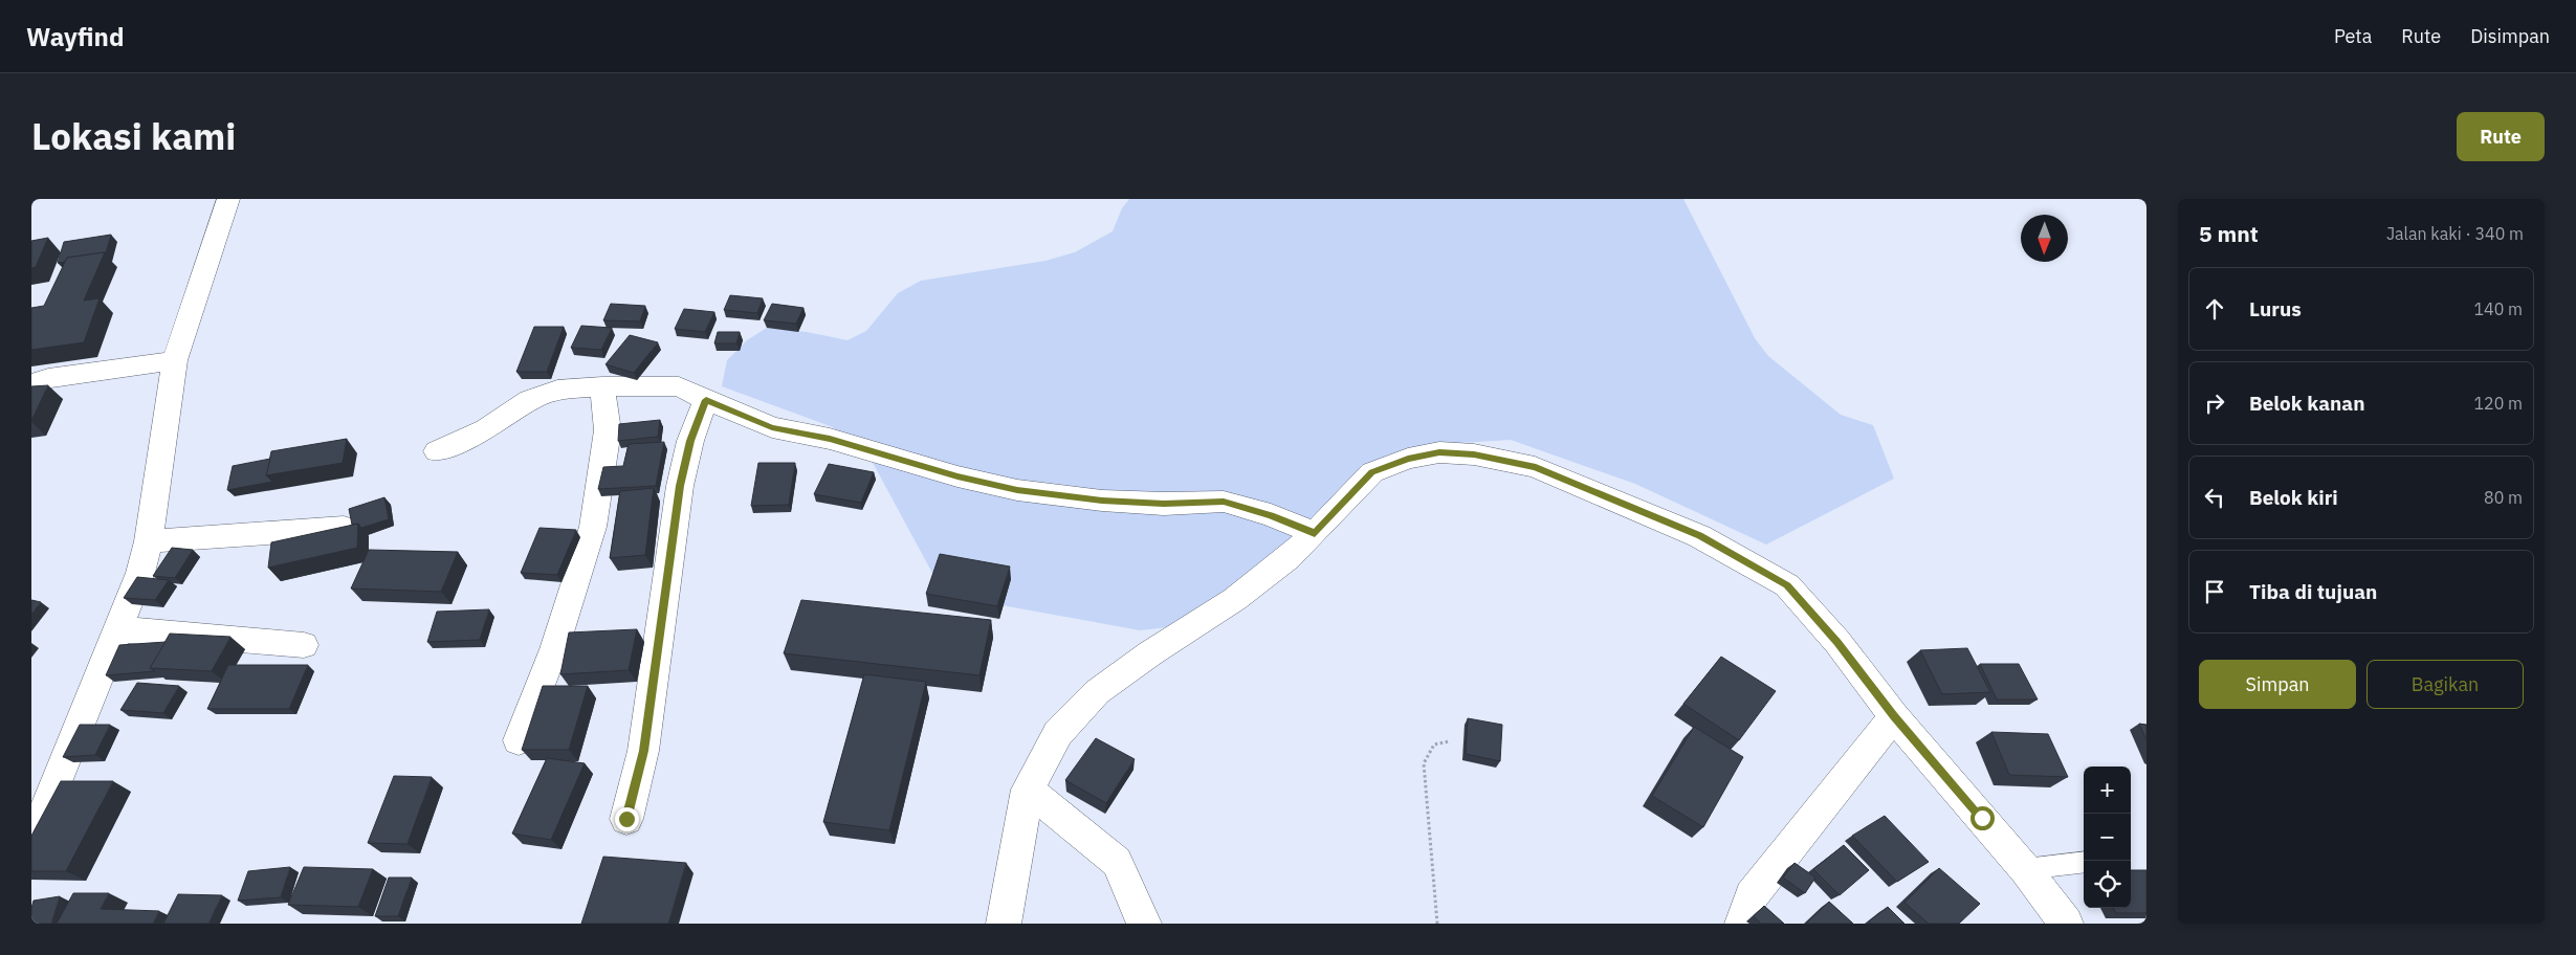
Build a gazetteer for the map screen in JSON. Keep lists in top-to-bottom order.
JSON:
{
  "north": "bottom",
  "page": {
    "header": "Wayfind",
    "nav": ["Peta", "Rute", "Disimpan"],
    "title": "Lokasi kami",
    "buttons": [
      "Rute",
      ["Simpan", "Bagikan"]
    ],
    "heading": ["5 mnt", "Jalan kaki · 340 m"],
    "list": [
      ["Lurus", "140 m"],
      ["Belok kanan", "120 m"],
      ["Belok kiri", "80 m"],
      "Tiba di tujuan"
    ],
    "map_buttons": ["+", "−"]
  }
}
